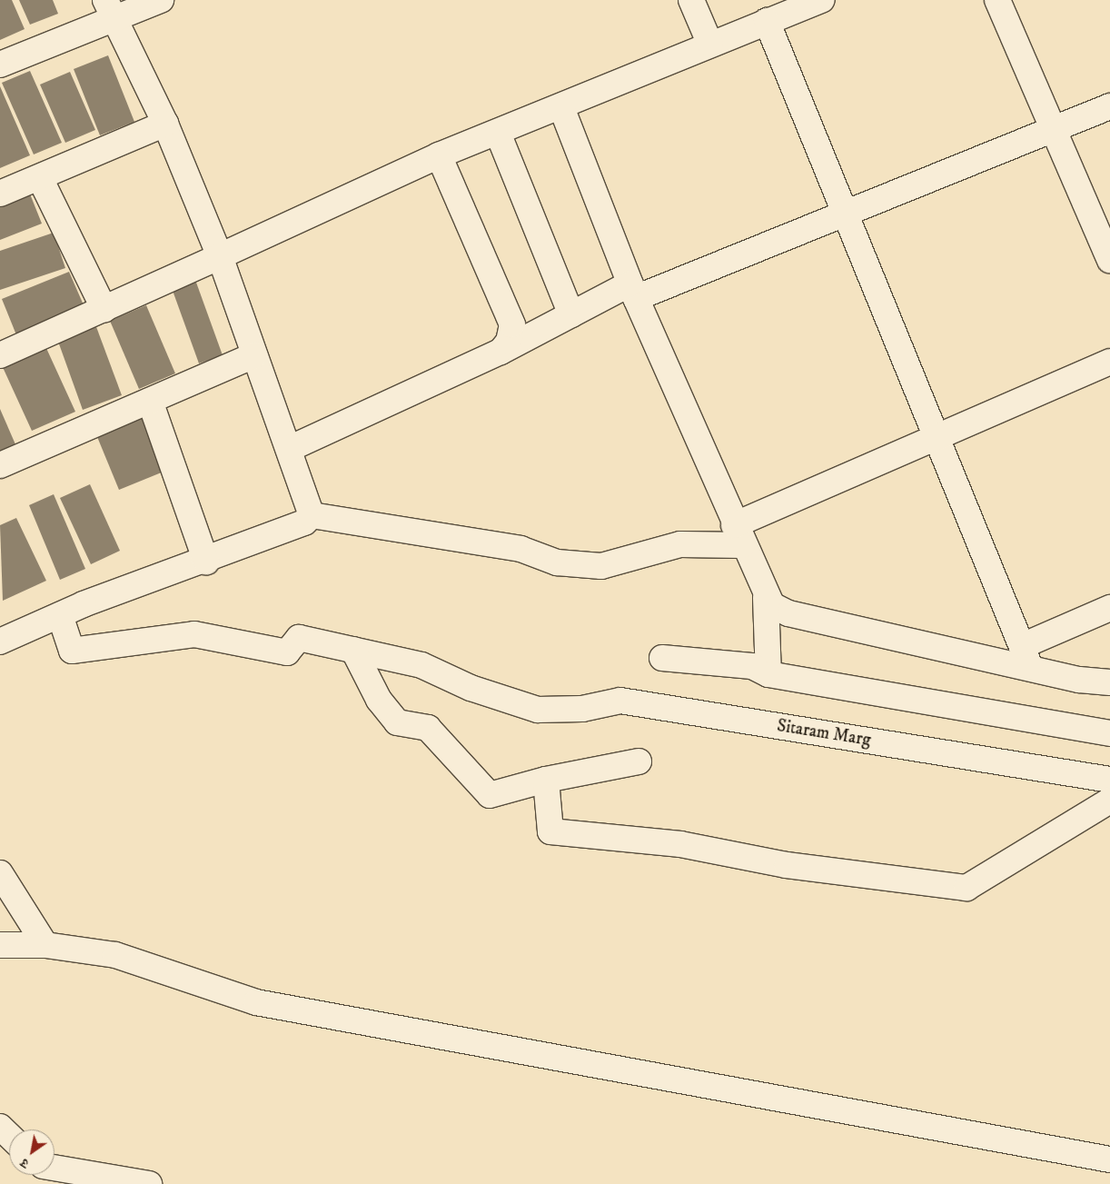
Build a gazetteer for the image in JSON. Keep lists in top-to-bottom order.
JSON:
{
  "streets": {
    "street": ["Sitaram Marg"]
  },
  "north": "bottom left"
}
